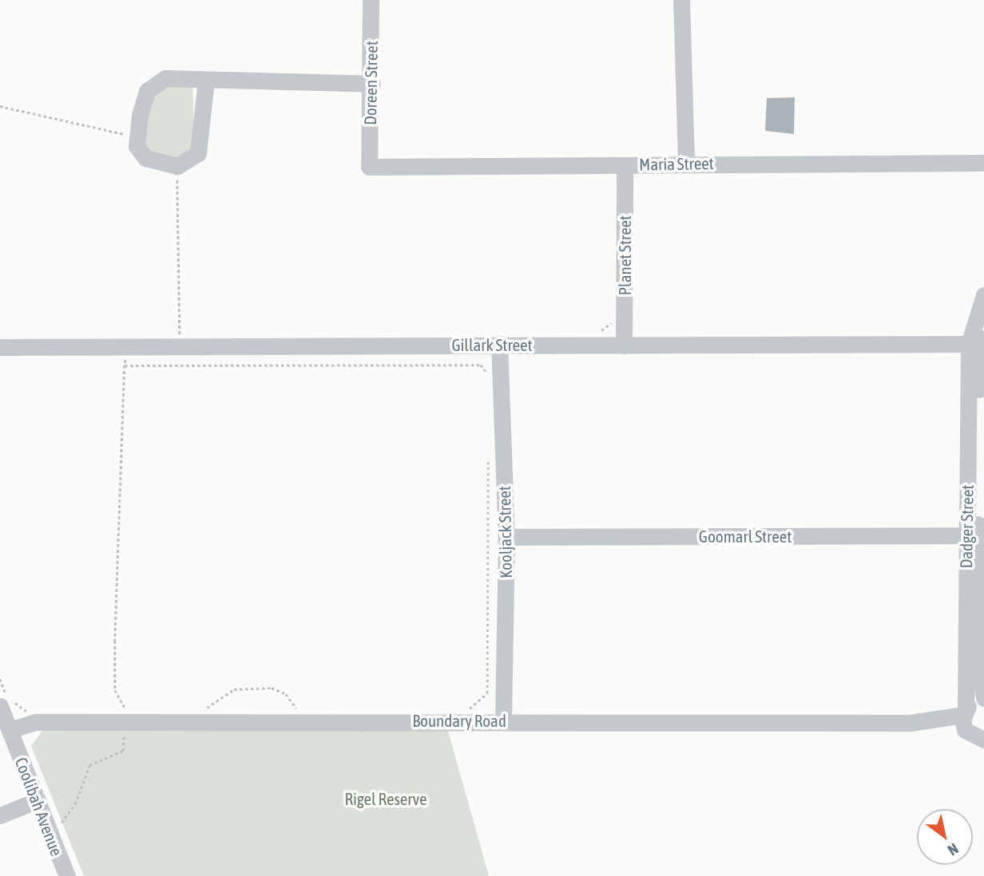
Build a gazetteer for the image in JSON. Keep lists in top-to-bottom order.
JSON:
{
  "streets": {
    "street": [
      "Doreen Street",
      "Maria Street",
      "Planet Street",
      "Gillark Street",
      "Dadger Street",
      "Kooljack Street",
      "Goomarl Street",
      "Boundary Road",
      "Coolibah Avenue"
    ]
  },
  "crossings": [
    ["Doreen Street", "Maria Street"],
    ["Maria Street", "Planet Street"],
    ["Planet Street", "Gillark Street"],
    ["Gillark Street", "Dadger Street"],
    ["Gillark Street", "Kooljack Street"],
    ["Dadger Street", "Goomarl Street"],
    ["Dadger Street", "Boundary Road"],
    ["Kooljack Street", "Goomarl Street"],
    ["Kooljack Street", "Boundary Road"],
    ["Boundary Road", "Coolibah Avenue"]
  ],
  "parks": ["Rigel Reserve"],
  "north": "bottom right"
}
